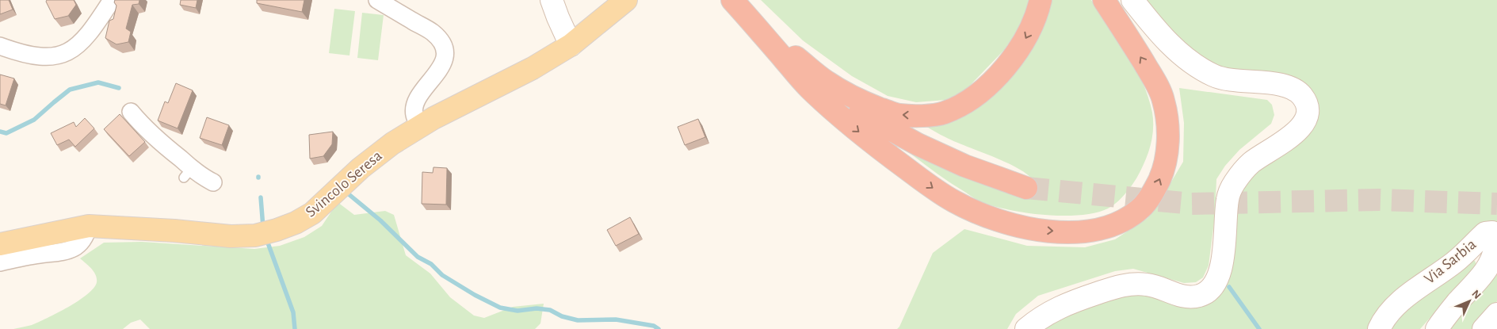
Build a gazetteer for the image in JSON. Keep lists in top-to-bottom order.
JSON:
{
  "streets": {
    "main road": ["Svincolo Seresa"],
    "street": ["Via Sarbia"]
  },
  "north": "top right"
}
